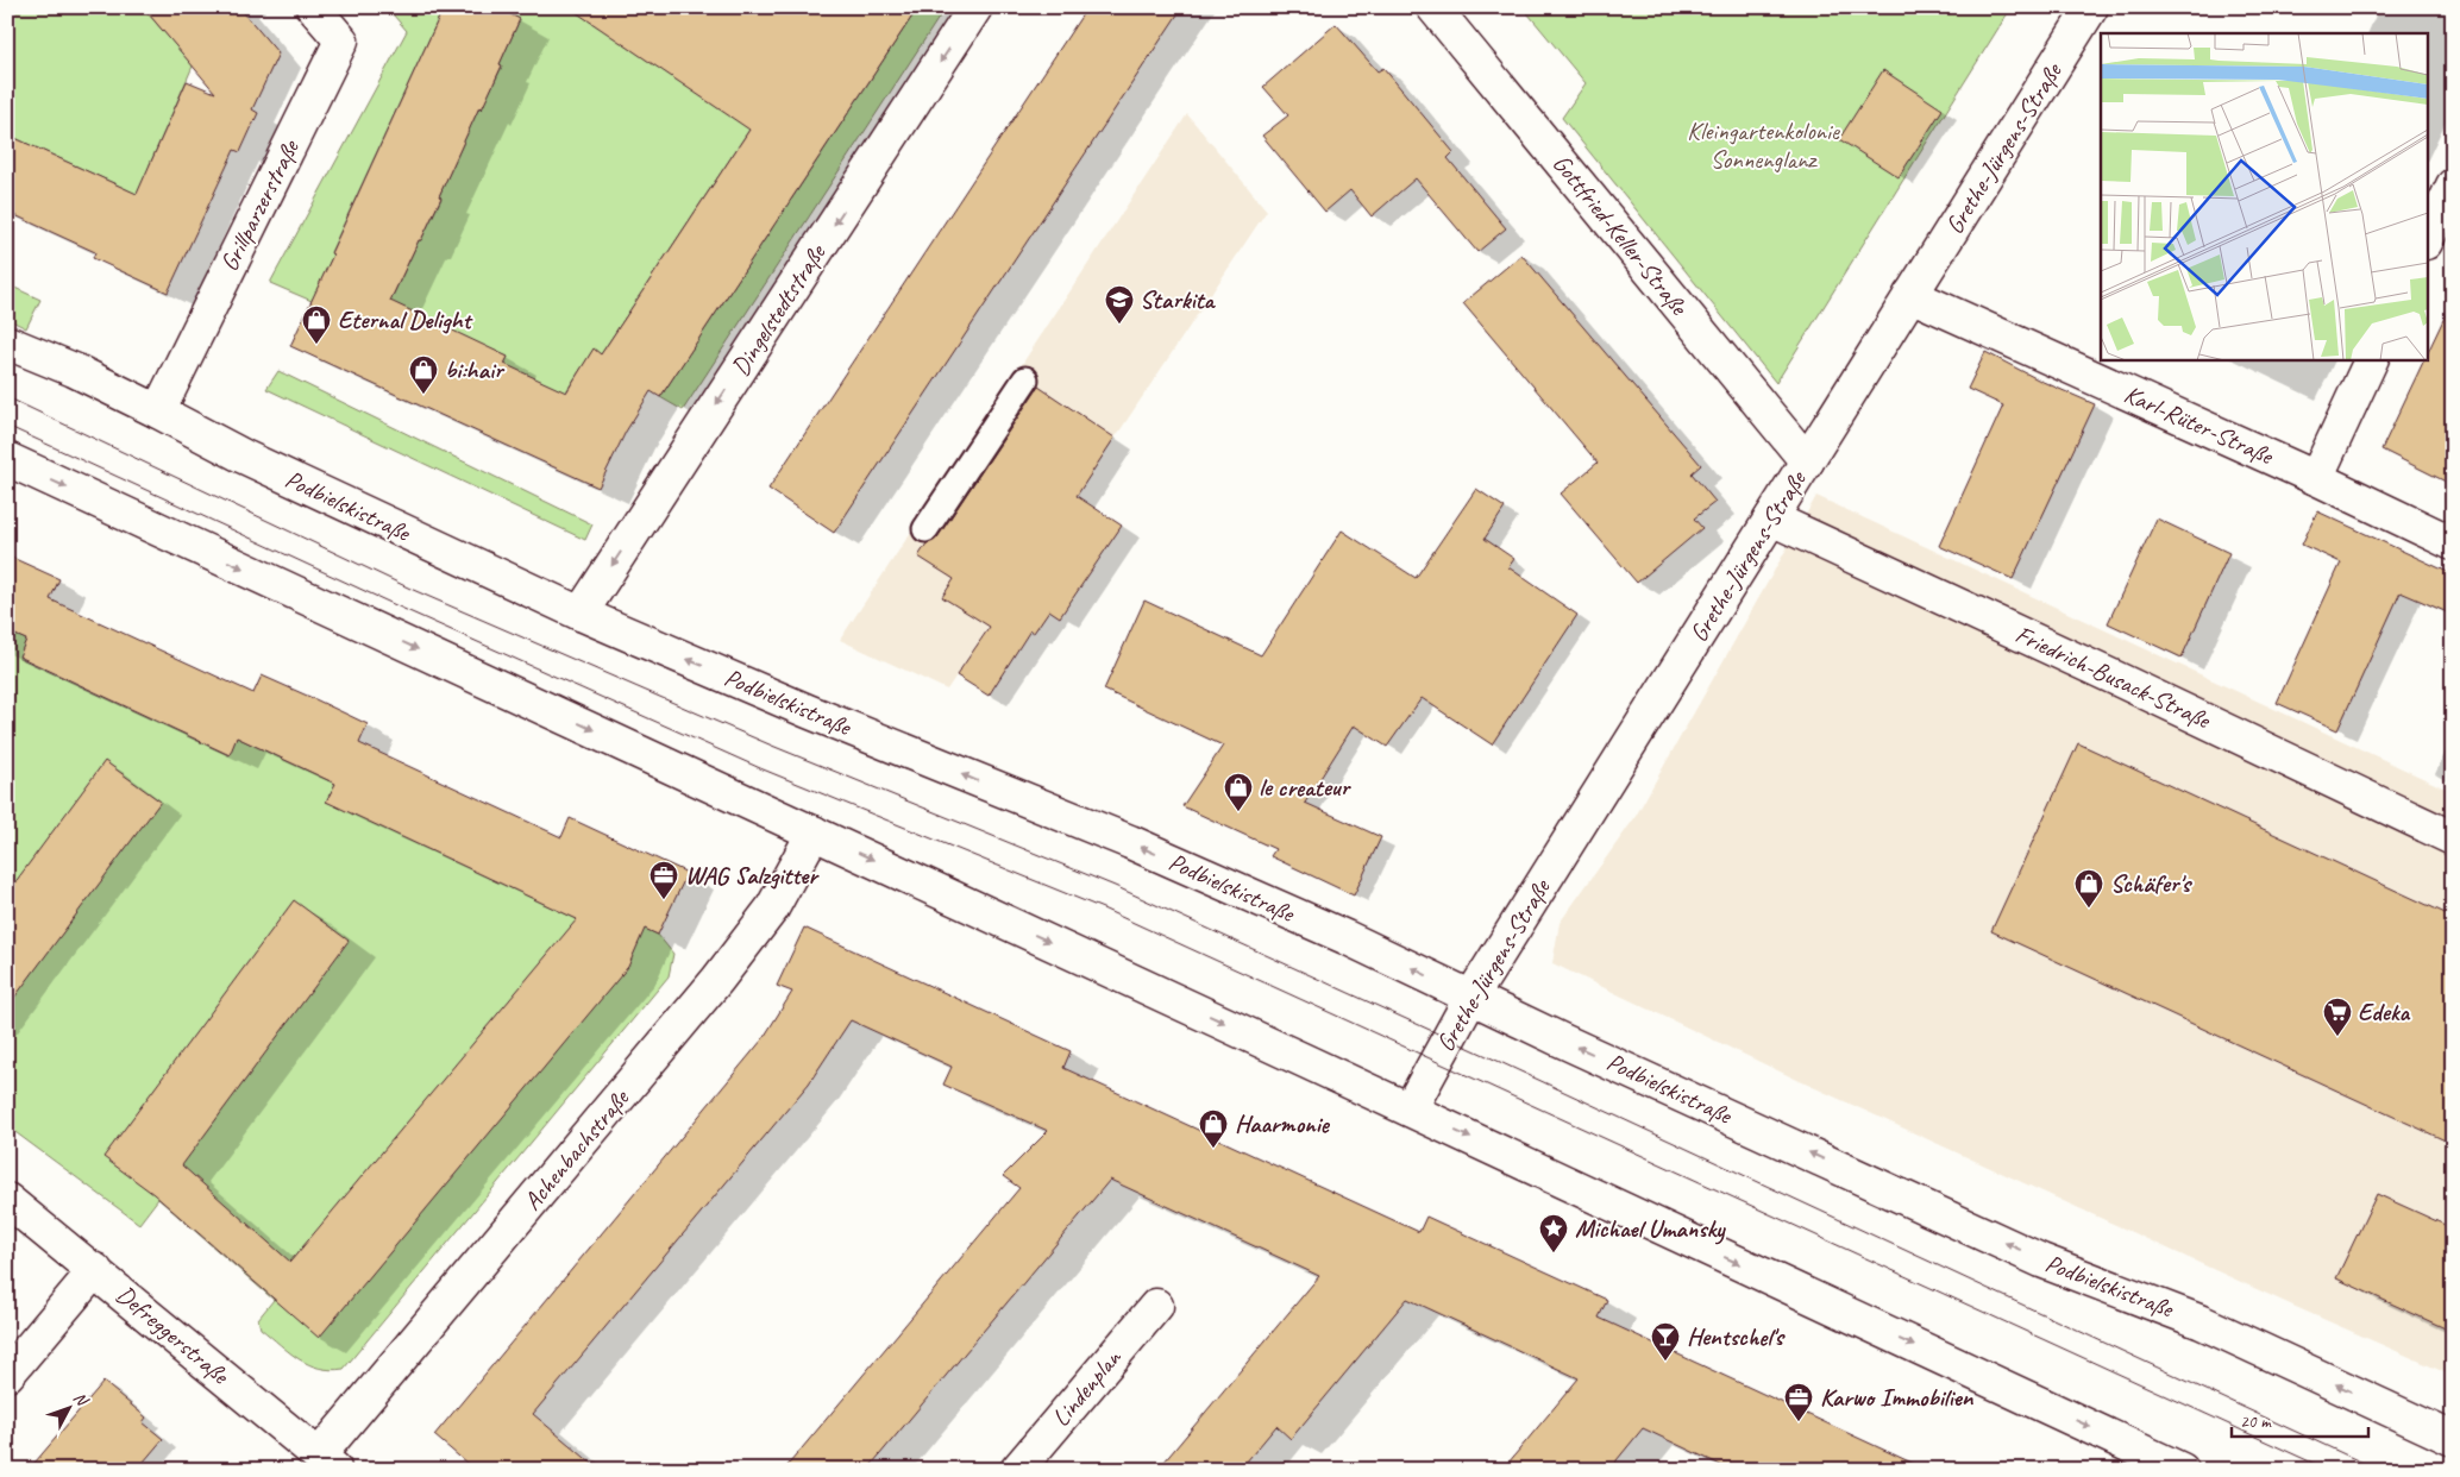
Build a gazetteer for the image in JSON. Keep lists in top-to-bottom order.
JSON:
{
  "streets": {
    "street": [
      "Grethe-Jürgens-Straße",
      "Grillparzerstraße",
      "Gottfried-Keller-Straße",
      "Dingelstedtstraße",
      "Karl-Rüter-Straße",
      "Podbielskistraße",
      "Friedrich-Busack-Straße",
      "Achenbachstraße",
      "Defreggerstraße",
      "Lindenplan"
    ]
  },
  "crossings": [
    ["Grethe-Jürgens-Straße", "Gottfried-Keller-Straße"],
    ["Grethe-Jürgens-Straße", "Karl-Rüter-Straße"],
    ["Grethe-Jürgens-Straße", "Podbielskistraße"],
    ["Grethe-Jürgens-Straße", "Friedrich-Busack-Straße"],
    ["Grillparzerstraße", "Podbielskistraße"],
    ["Dingelstedtstraße", "Podbielskistraße"],
    ["Achenbachstraße", "Defreggerstraße"]
  ],
  "one_way": ["Dingelstedtstraße"],
  "parks": ["Kleingartenkolonie Sonnenglanz"],
  "places": {
    "school or university": ["Starkita"],
    "shop": [
      "Eternal Delight",
      "bi:hair",
      "le createur",
      "Schäfer's",
      "Haarmonie"
    ],
    "office": ["WAG Salzgitter", "Karwo Immobilien"],
    "supermarket": ["Edeka"],
    "place": ["Michael Umansky"],
    "bar": ["Hentschel's"]
  },
  "scale_bar": "20 m",
  "north": "top right"
}
